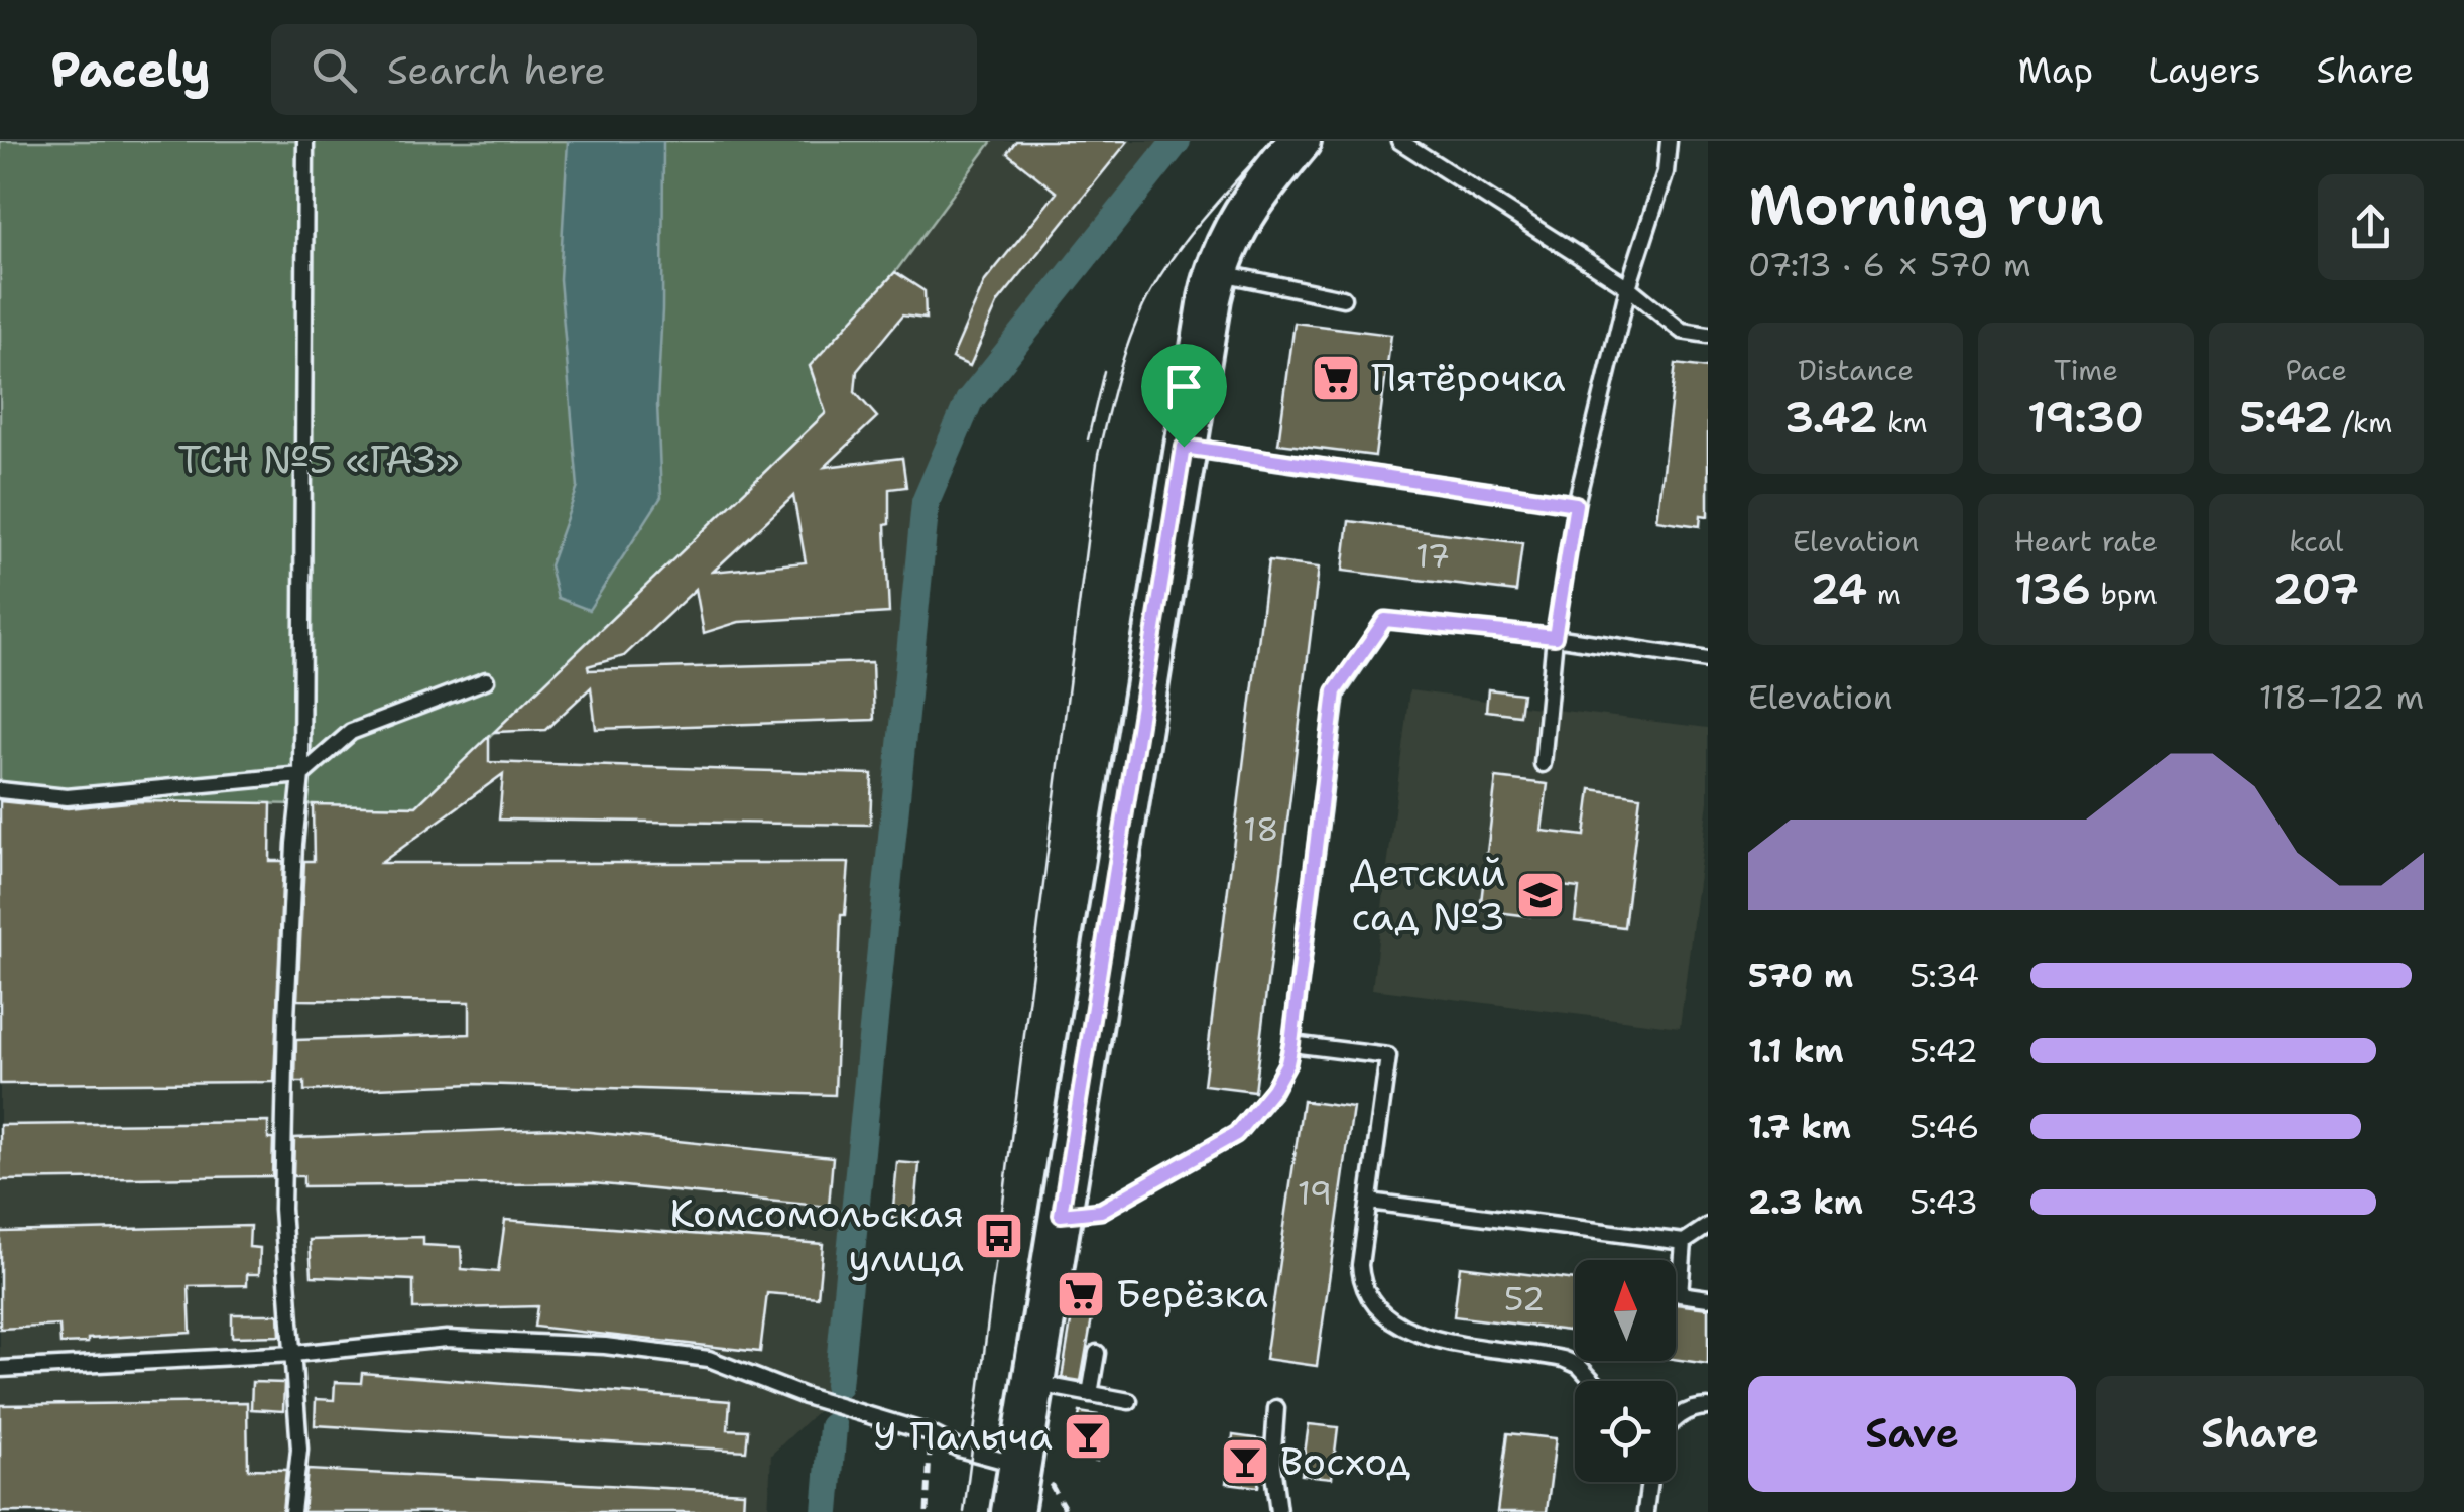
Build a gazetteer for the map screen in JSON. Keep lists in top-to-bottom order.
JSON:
{
  "parks": ["ТСН №5 «ГАЗ»"],
  "places": {
    "supermarket": ["Пятёрочка", "Берёзка"],
    "school or university": ["Детский сад №3"],
    "bus stop": ["Комсомольская улица"],
    "bar": ["У Палыча", "Восход"]
  },
  "house_numbers": [
    "17",
    "18",
    "19",
    "52"
  ],
  "north": "top",
  "page": {
    "header": "Pacely",
    "search": "Search here",
    "nav": ["Map", "Layers", "Share"],
    "heading": ["Morning run", "07:13 · 6 × 570 m"],
    "stats": [
      ["Distance", "3.42 km"],
      ["Time", "19:30"],
      ["Pace", "5:42 /km"],
      ["Elevation", "24 m"],
      ["Heart rate", "136 bpm"],
      ["kcal", "207"]
    ],
    "chart": ["Elevation", "118–122 m"],
    "list": [
      {
        "name": "570 m",
        "note": "5:34"
      },
      {
        "name": "1.1 km",
        "note": "5:42"
      },
      {
        "name": "1.7 km",
        "note": "5:46"
      },
      {
        "name": "2.3 km",
        "note": "5:43"
      }
    ],
    "buttons": ["Save", "Share"]
  }
}
